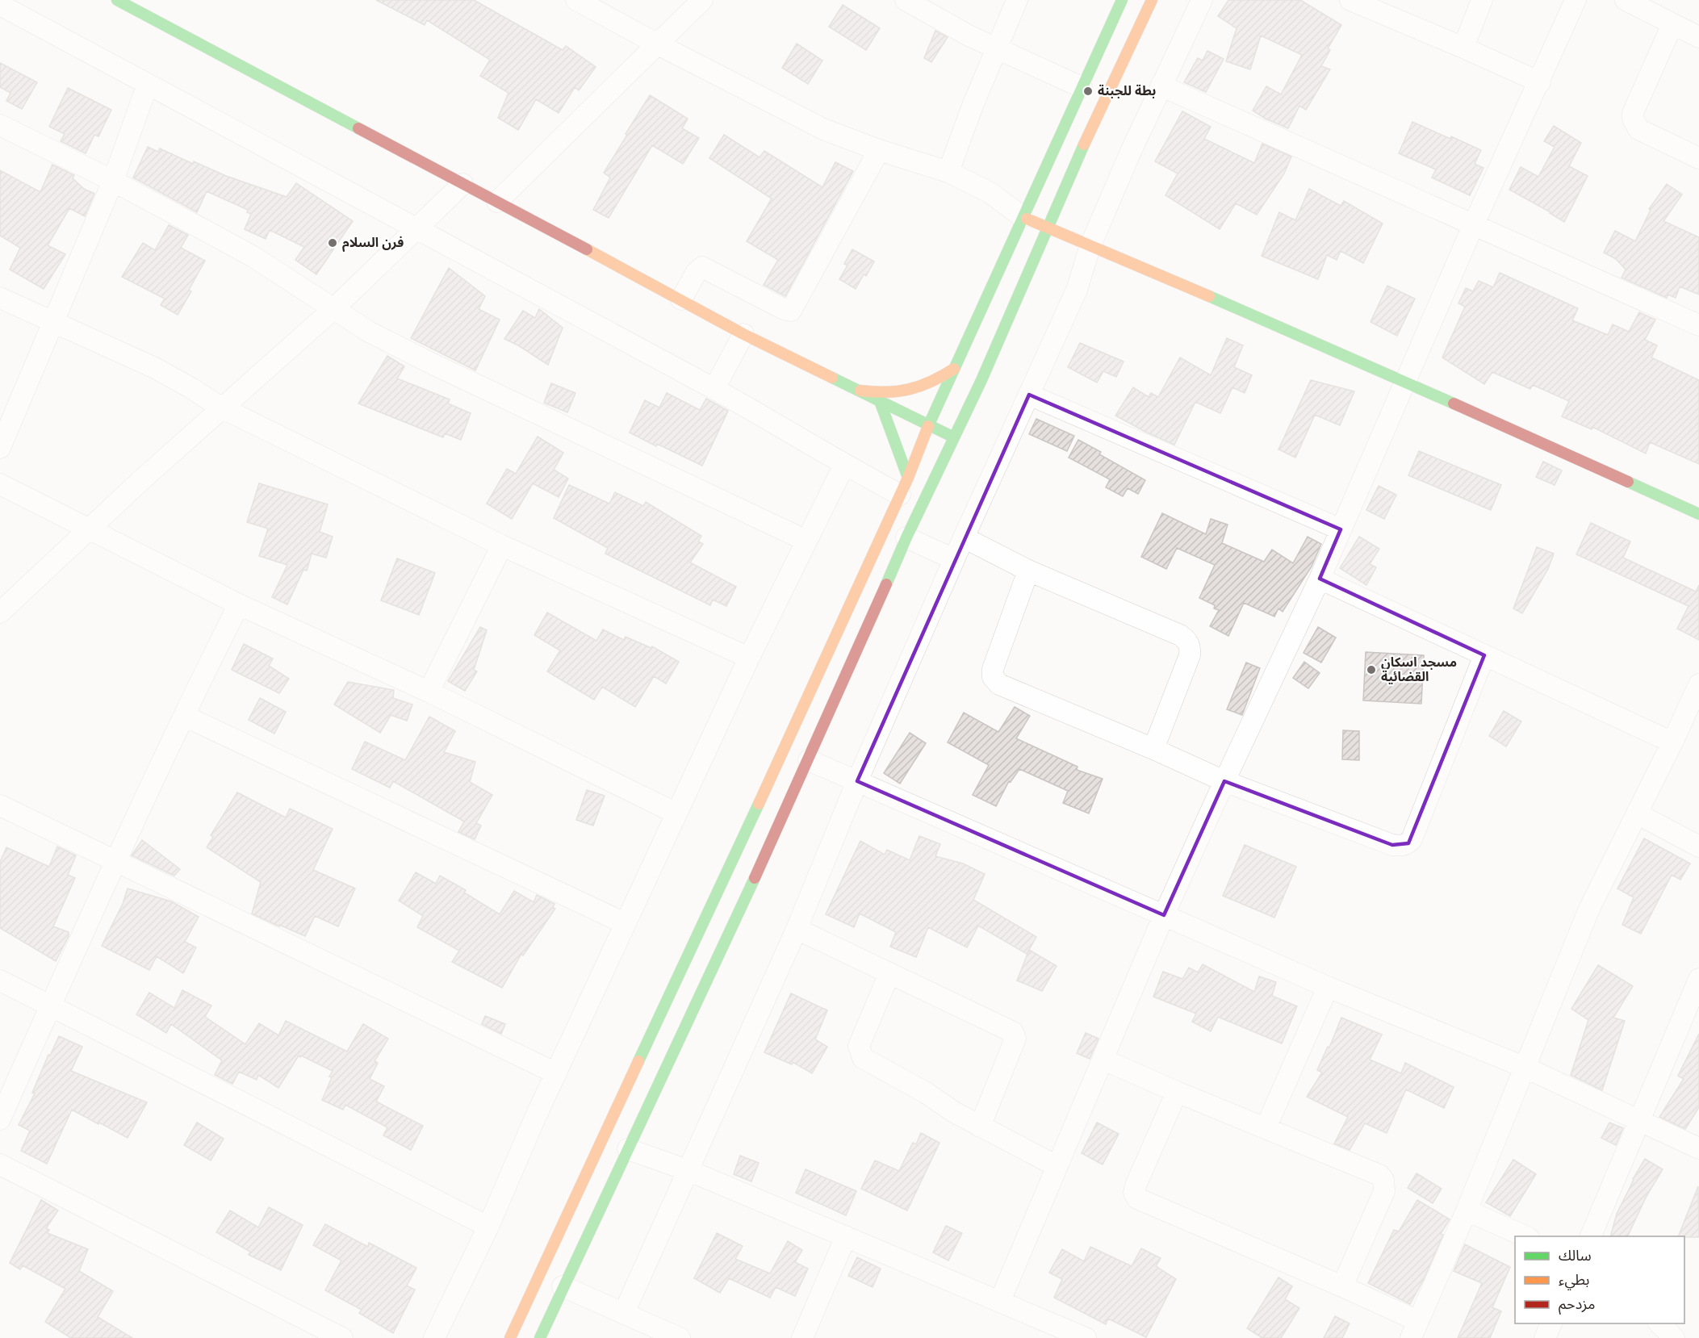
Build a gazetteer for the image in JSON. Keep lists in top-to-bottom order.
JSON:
{
  "places": ["بطة للجبنة", "فرن السلام", "مسجد اسكان القضائية"],
  "legend": ["سالك", "بطيء", "مزدحم"]
}
